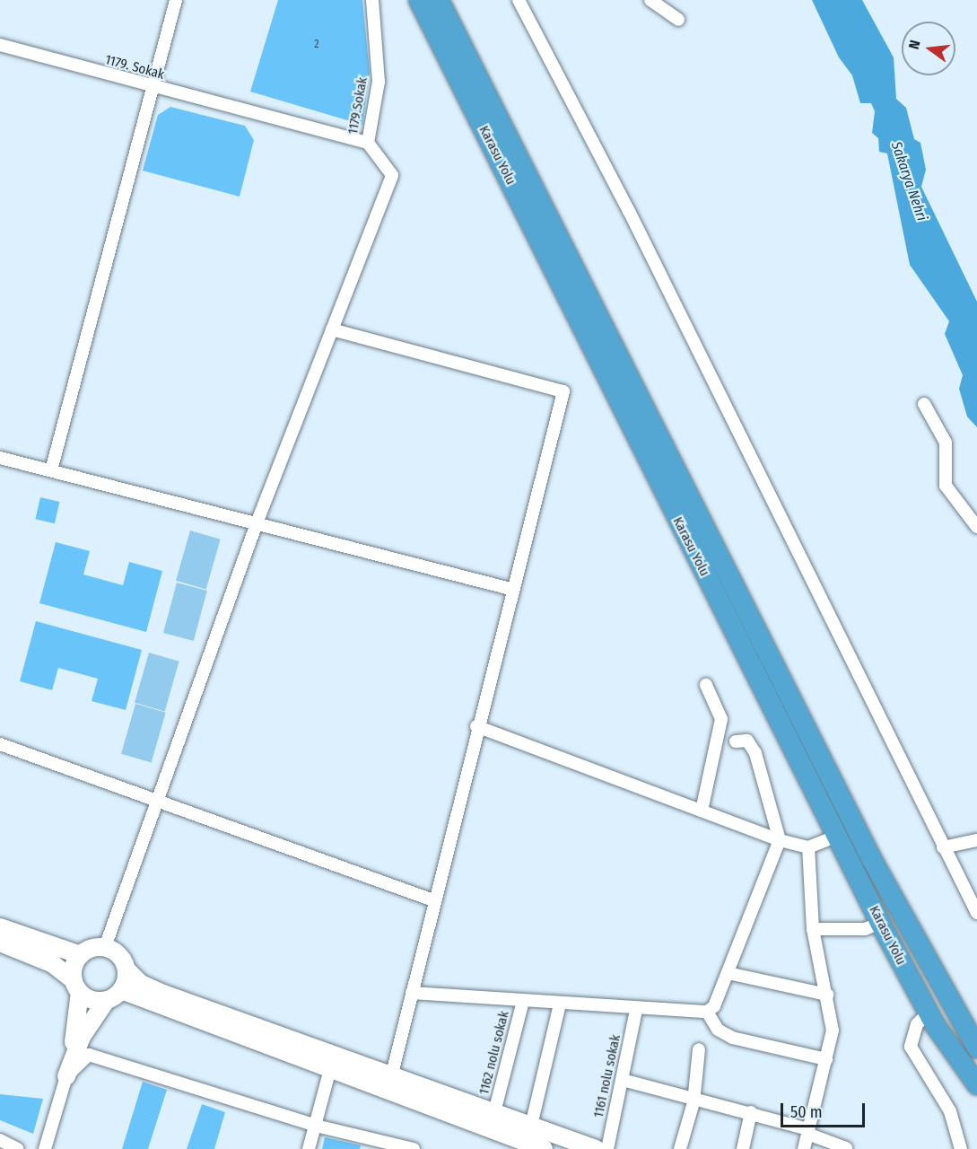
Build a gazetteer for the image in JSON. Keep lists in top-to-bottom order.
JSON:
{
  "streets": {
    "highway": ["Karasu Yolu"],
    "street": [
      "1179. Sokak",
      "1179.Sokak",
      "1162 nolu sokak",
      "1161 nolu sokak"
    ]
  },
  "crossings": [
    ["1179. Sokak", "1179.Sokak"]
  ],
  "water": ["Sakarya Nehri"],
  "house_numbers": ["2"],
  "scale_bar": "50 m",
  "north": "left"
}
